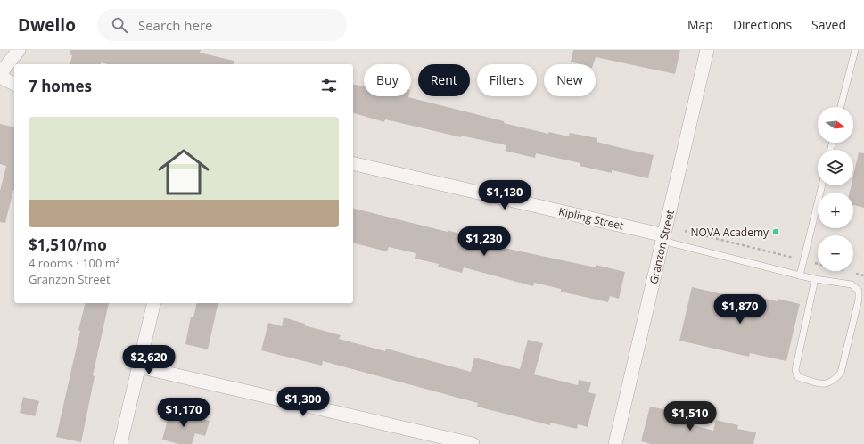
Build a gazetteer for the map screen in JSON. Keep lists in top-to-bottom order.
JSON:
{
  "streets": {
    "street": ["Kipling Street", "Granzon Street"]
  },
  "crossings": [
    ["Kipling Street", "Granzon Street"]
  ],
  "places": ["NOVA Academy"],
  "north": "right",
  "page": {
    "header": "Dwello",
    "search": "Search here",
    "nav": ["Map", "Directions", "Saved"],
    "chip": [
      "Buy",
      "Rent",
      "Filters",
      "New"
    ],
    "heading": "7 homes",
    "map_buttons": ["+", "−"],
    "list": [
      {
        "name": "$1,510/mo",
        "note": "4 rooms · 100 m² · Granzon Street"
      }
    ],
    "price": [
      "$1,130",
      "$1,230",
      "$1,870",
      "$2,620",
      "$1,300",
      "$1,170",
      "$1,510"
    ]
  }
}
